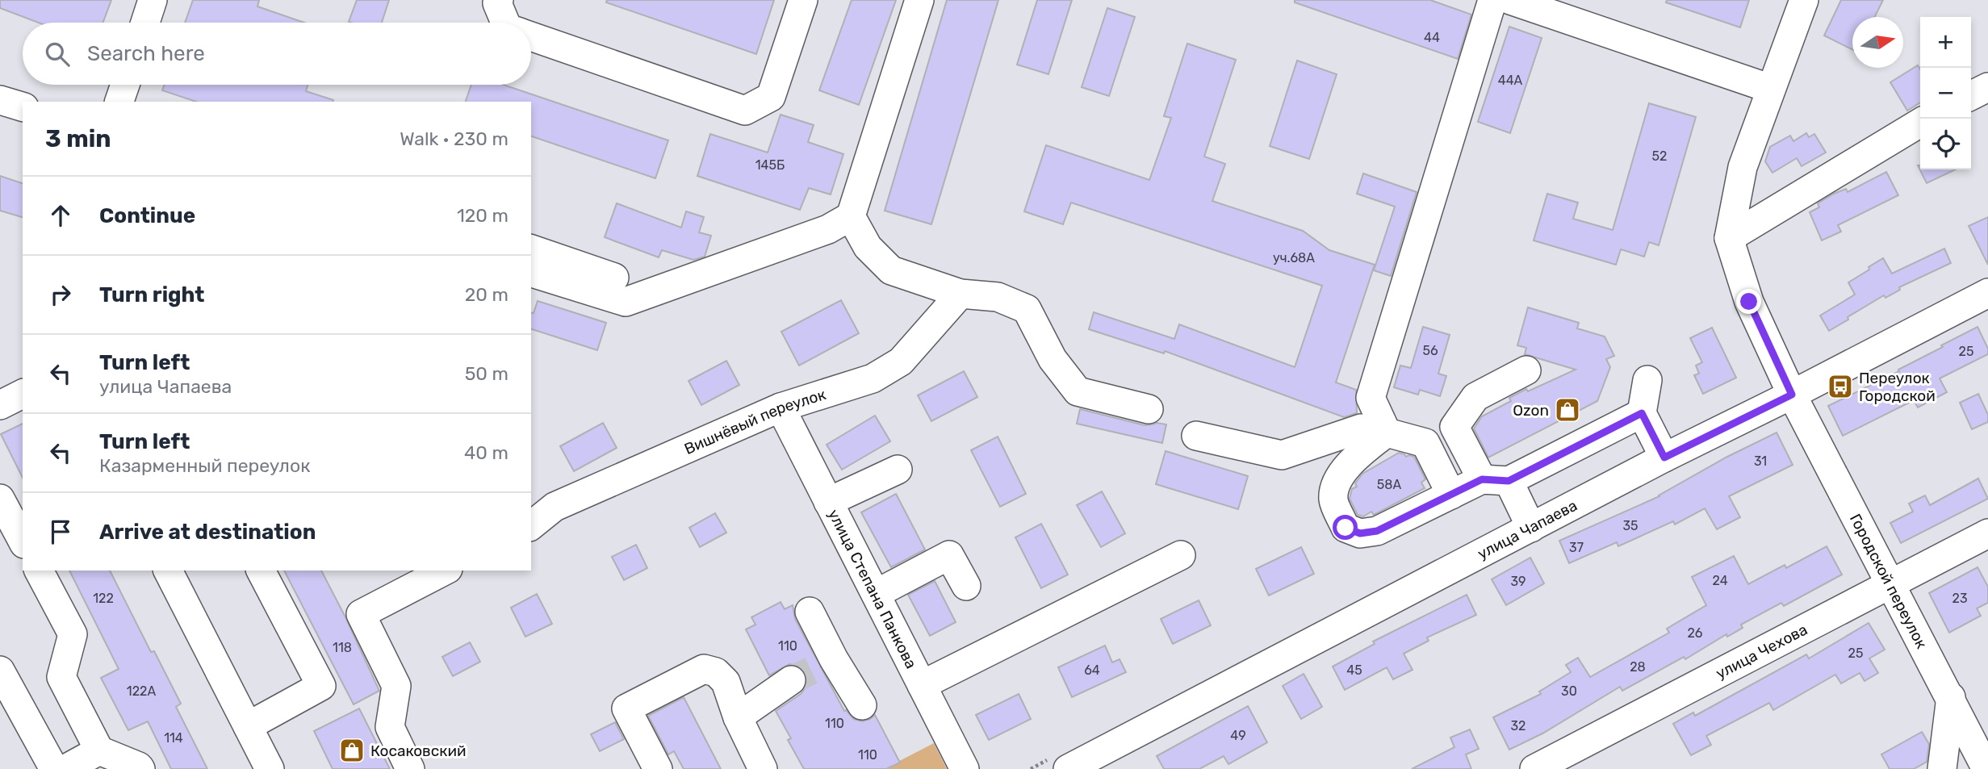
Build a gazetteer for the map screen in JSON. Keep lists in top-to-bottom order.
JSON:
{
  "streets": {
    "street": [
      "Вишнёвый переулок",
      "улица Чапаева",
      "Городской переулок",
      "улица Степана Панкова",
      "улица Чехова"
    ]
  },
  "crossings": [
    ["Вишнёвый переулок", "улица Степана Панкова"],
    ["улица Чапаева", "Городской переулок"],
    ["Городской переулок", "улица Чехова"]
  ],
  "places": {
    "bus stop": ["Переулок Городской"],
    "shop": ["Ozon", "Косаковский"]
  },
  "house_numbers": [
    "44",
    "44А",
    "52",
    "145Б",
    "уч.68А",
    "56",
    "25",
    "31",
    "58А",
    "35",
    "37",
    "24",
    "39",
    "122",
    "23",
    "26",
    "110",
    "118",
    "25",
    "28",
    "64",
    "45",
    "122А",
    "30",
    "110",
    "32",
    "49",
    "114",
    "110"
  ],
  "north": "right",
  "page": {
    "map_buttons": ["+", "−"],
    "search": "Search here",
    "heading": ["3 min", "Walk · 230 m"],
    "list": [
      ["Continue", "120 m"],
      ["Turn right", "20 m"],
      ["Turn left", "улица Чапаева", "50 m"],
      ["Turn left", "Казарменный переулок", "40 m"],
      "Arrive at destination"
    ]
  }
}
